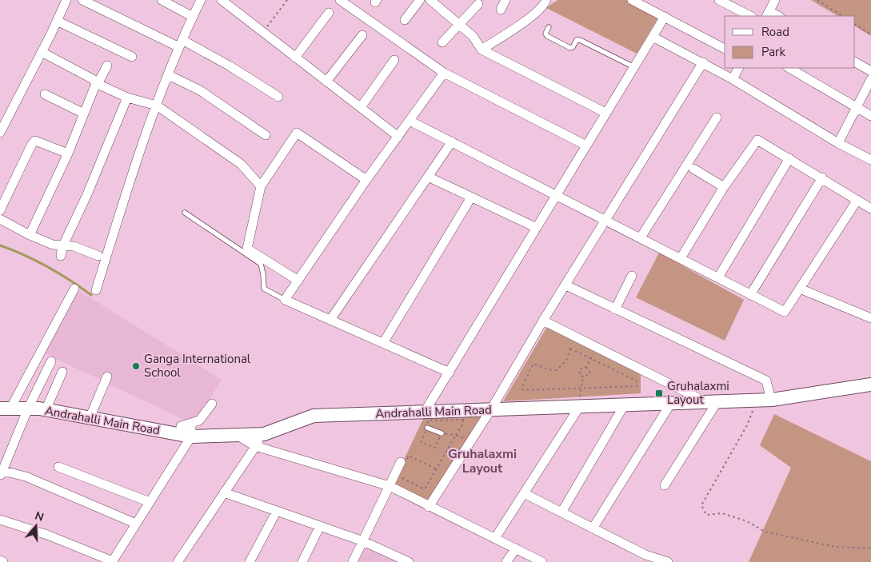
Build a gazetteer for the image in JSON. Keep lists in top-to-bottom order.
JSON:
{
  "streets": {
    "main road": ["Andrahalli Main Road"]
  },
  "districts": ["Gruhalaxmi Layout"],
  "places": {
    "other": ["Ganga International School"],
    "transit": ["Gruhalaxmi Layout"]
  },
  "legend": ["Road", "Park"],
  "north": "top"
}
